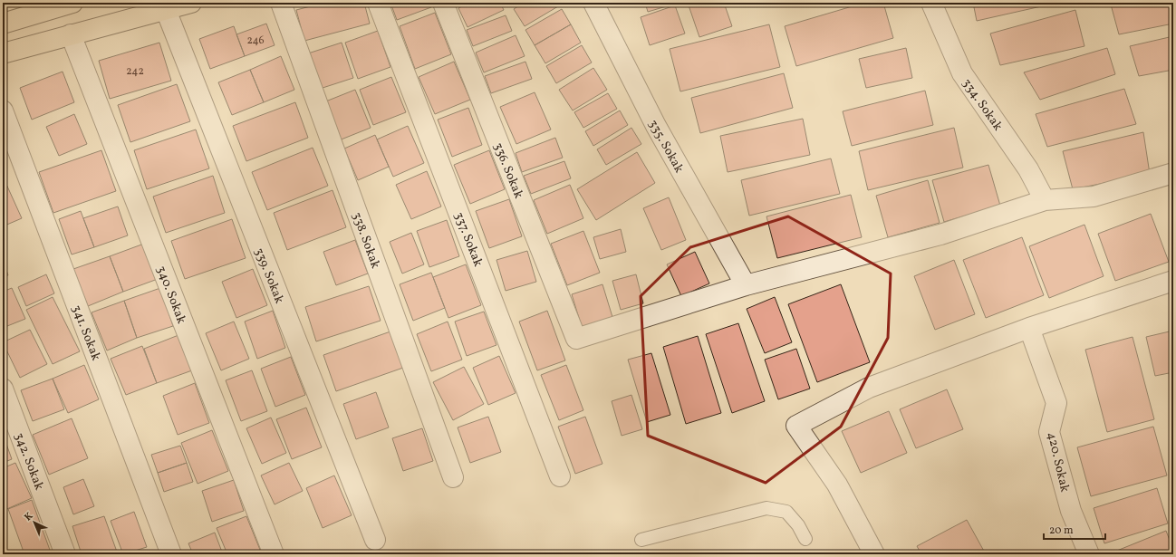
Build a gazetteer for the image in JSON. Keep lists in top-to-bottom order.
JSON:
{
  "streets": {
    "street": [
      "334. Sokak",
      "335. Sokak",
      "336. Sokak",
      "337. Sokak",
      "338. Sokak",
      "339. Sokak",
      "340. Sokak",
      "341. Sokak",
      "342. Sokak",
      "420. Sokak"
    ]
  },
  "crossings": [
    ["335. Sokak", "336. Sokak"]
  ],
  "house_numbers": ["246", "242"],
  "scale_bar": "20 m",
  "north": "top left"
}
